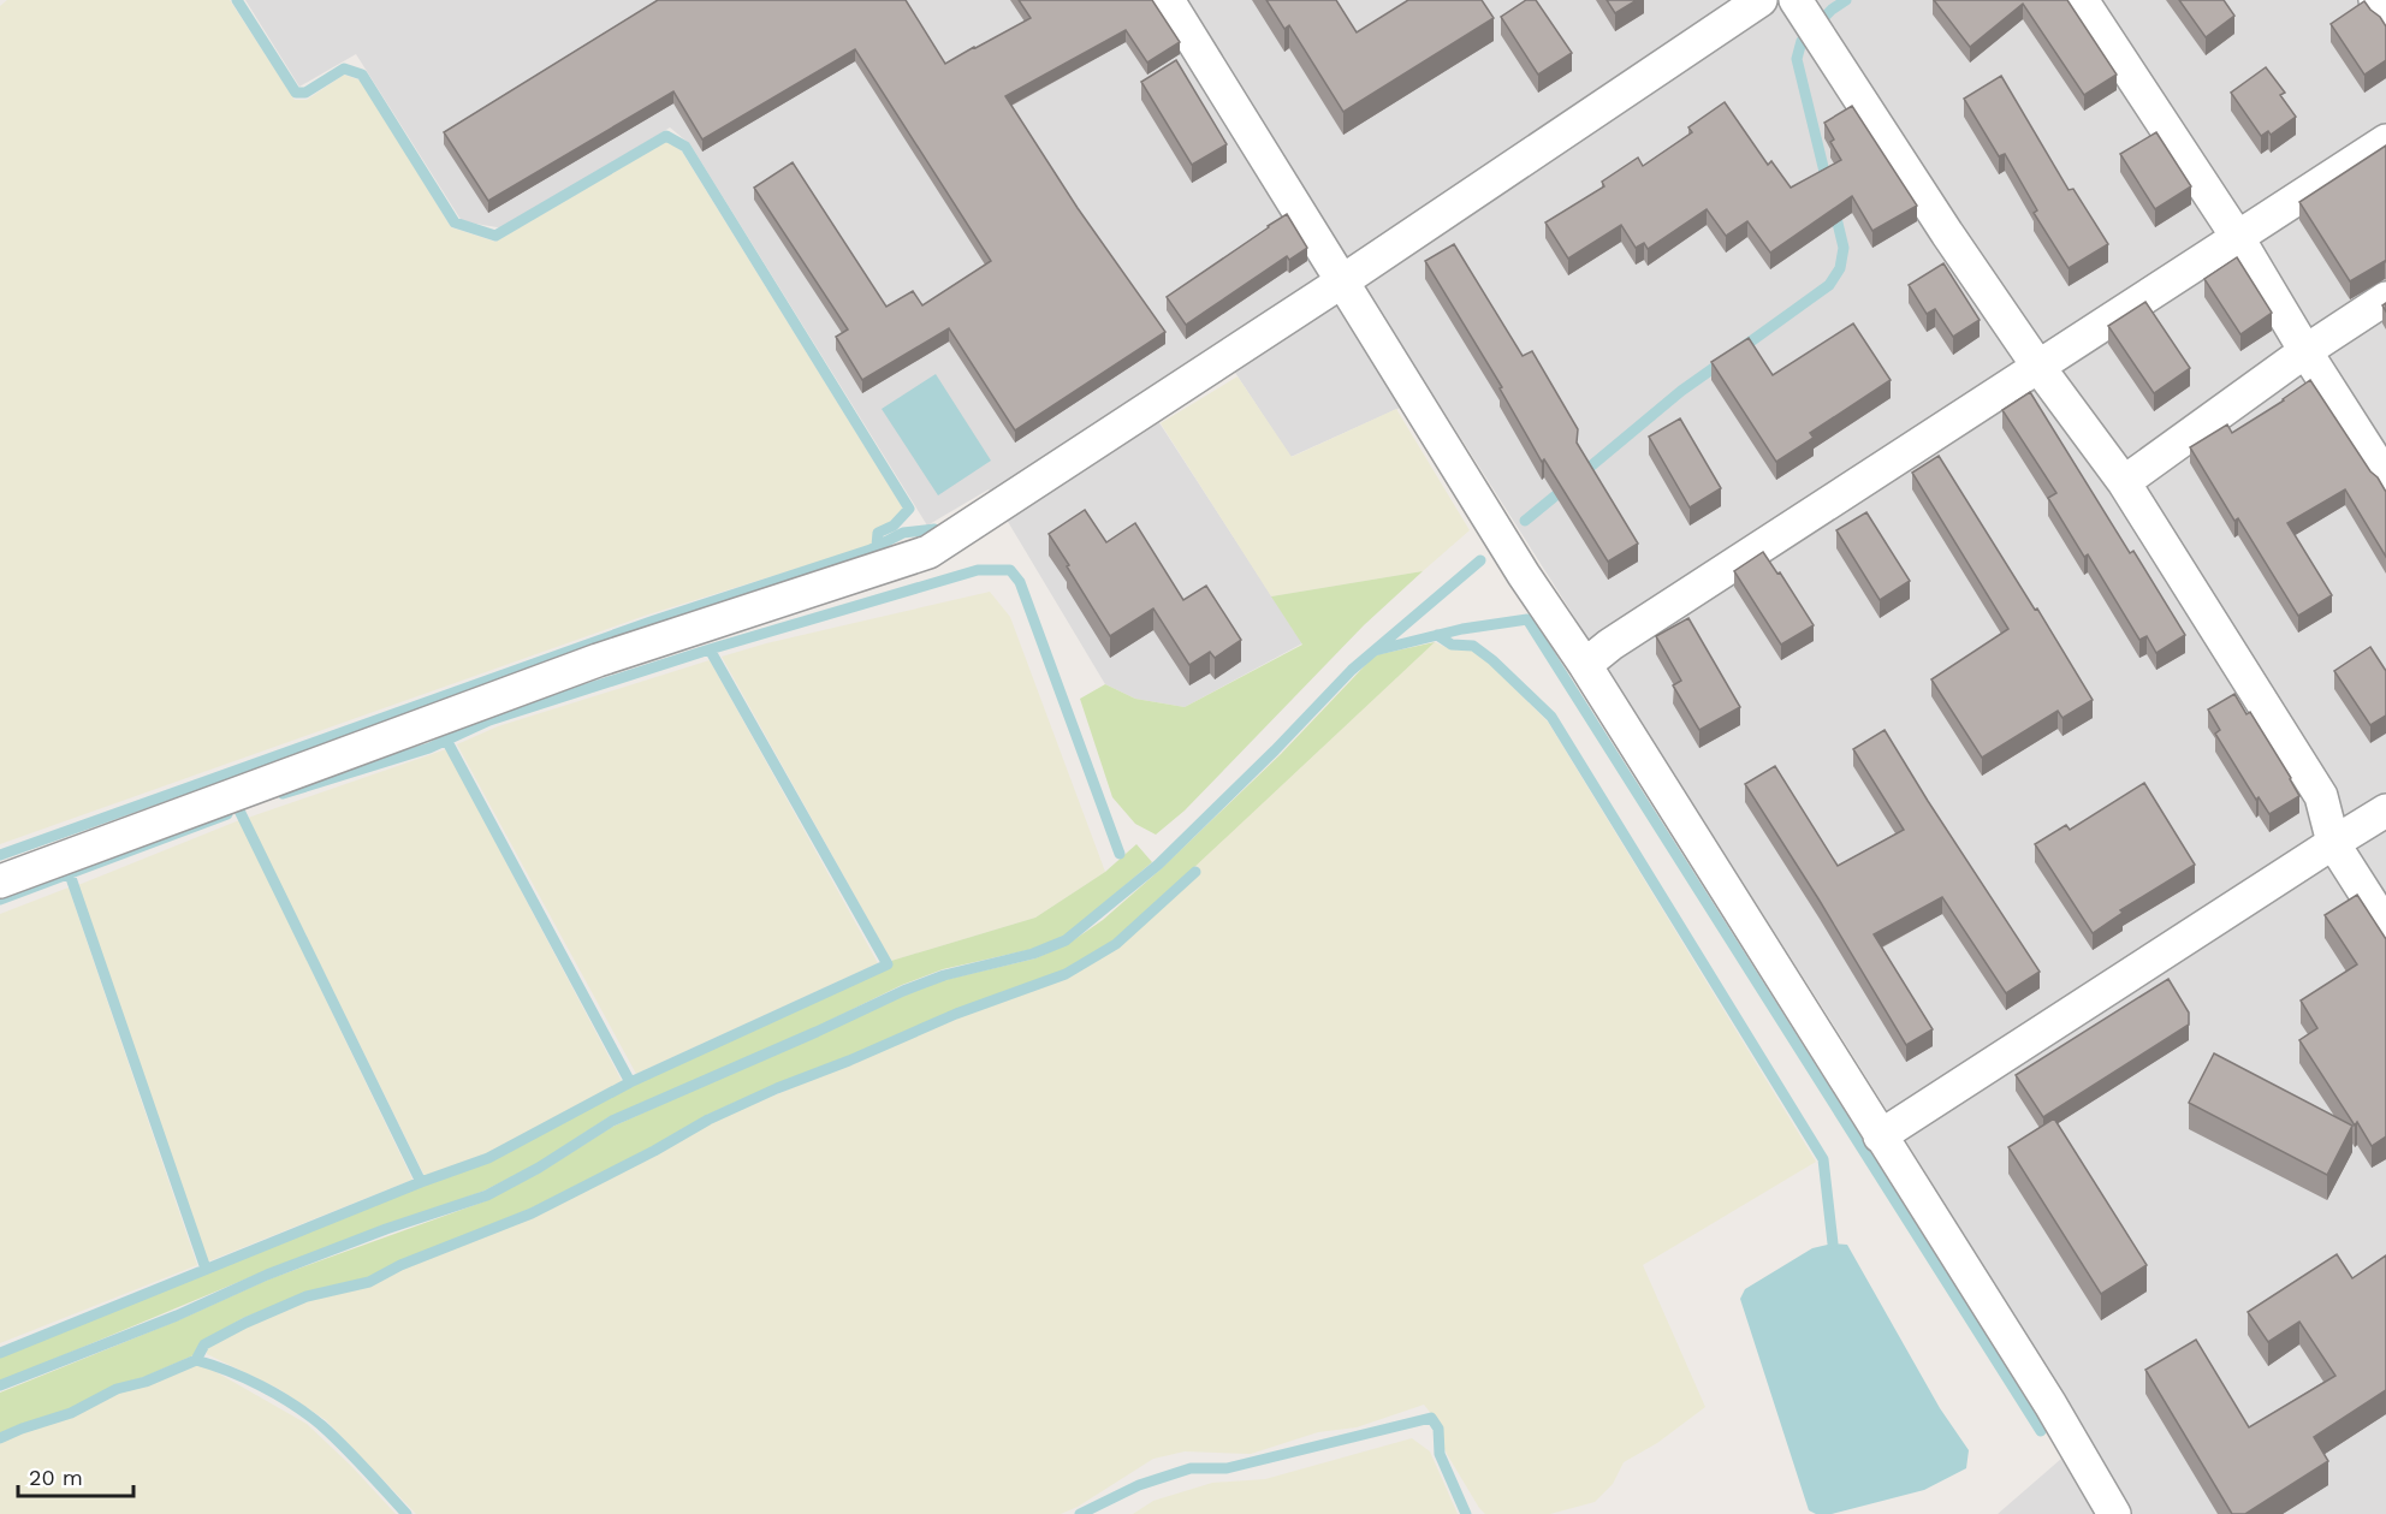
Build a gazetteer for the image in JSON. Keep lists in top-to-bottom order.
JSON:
{
  "scale_bar": "20 m"
}
